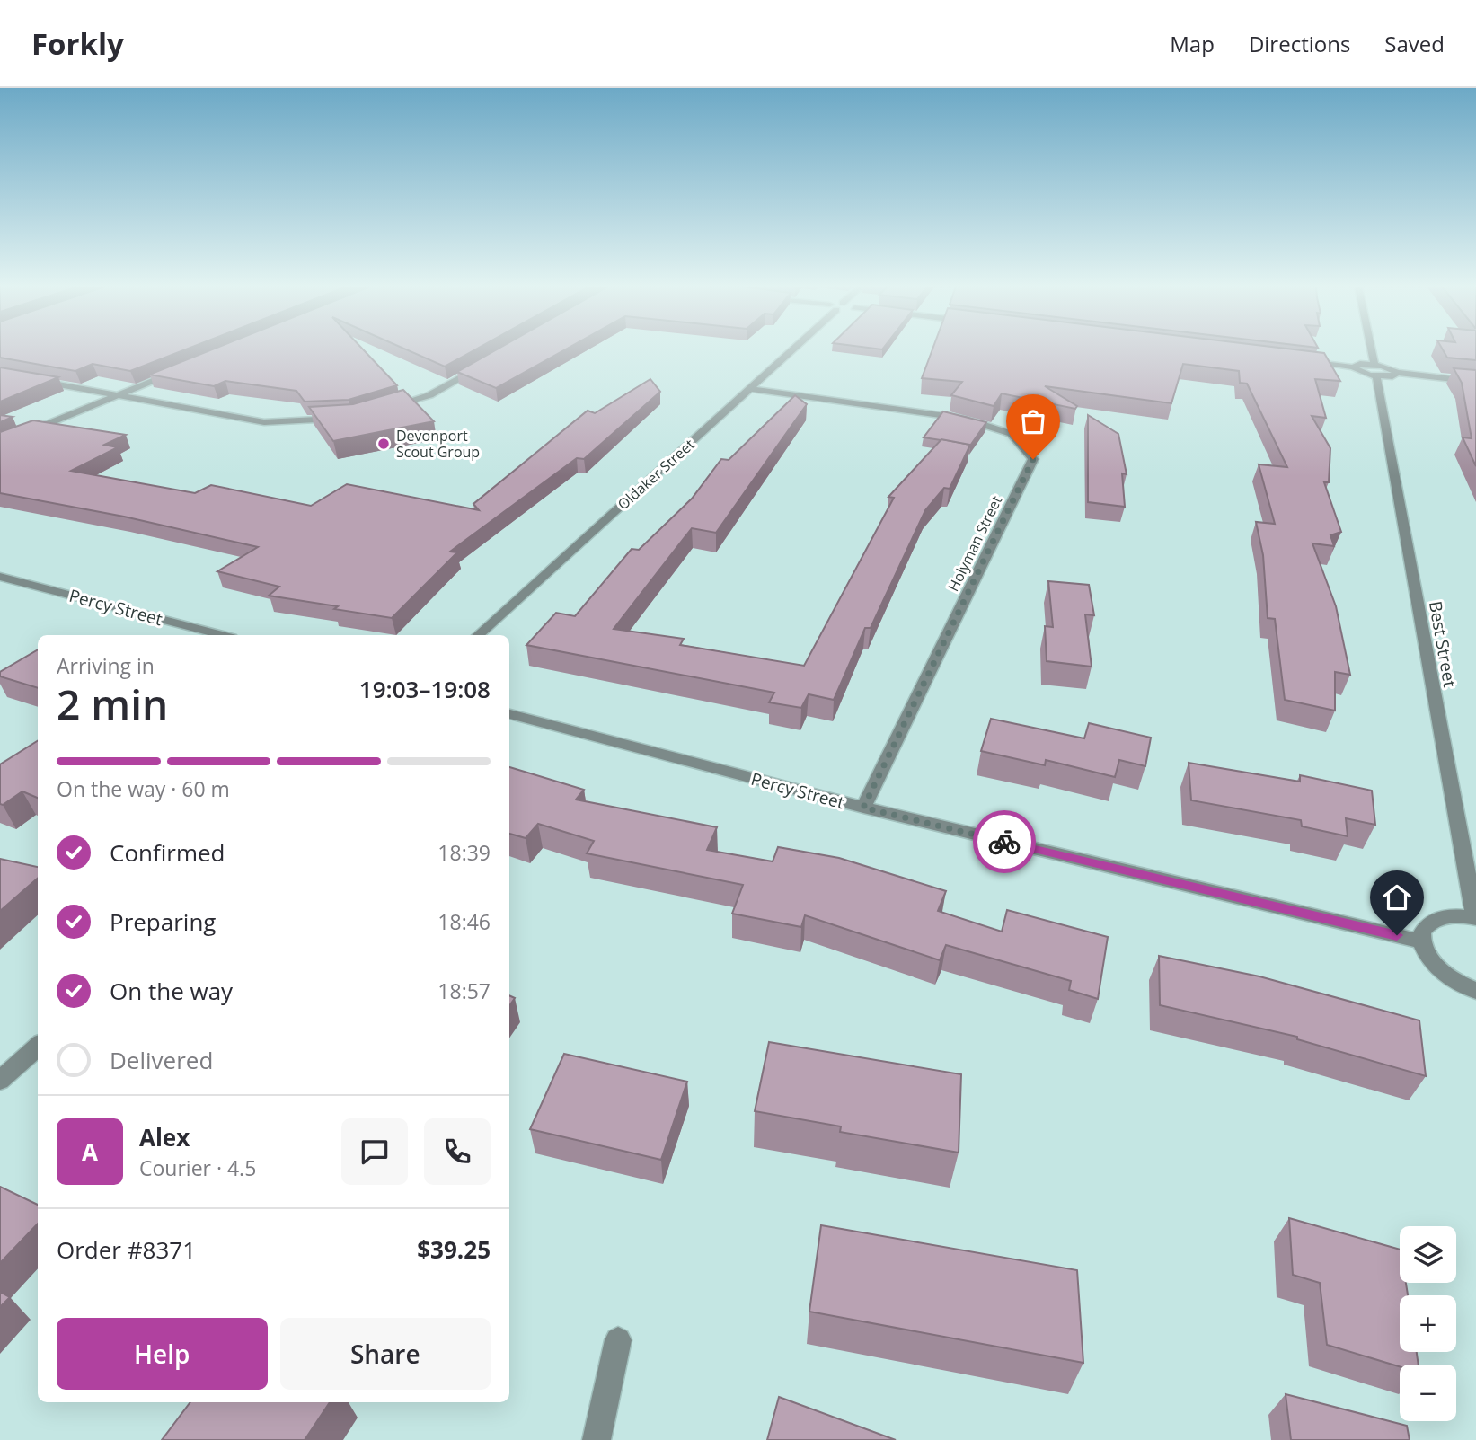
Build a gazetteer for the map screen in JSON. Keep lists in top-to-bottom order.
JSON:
{
  "streets": {
    "street": [
      "Oldaker Street",
      "Holyman Street",
      "Percy Street",
      "Best Street"
    ]
  },
  "crossings": [
    ["Oldaker Street", "Holyman Street"],
    ["Holyman Street", "Percy Street"]
  ],
  "places": ["Devonport Scout Group"],
  "page": {
    "header": "Forkly",
    "nav": ["Map", "Directions", "Saved"],
    "heading": ["2 min", "Arriving in", "19:03–19:08"],
    "panel": [
      "Alex",
      "Courier · 4.5",
      "Order #8371",
      "$39.25"
    ],
    "bar": "On the way · 60 m",
    "list": [
      ["Confirmed", "18:39"],
      ["Preparing", "18:46"],
      ["On the way", "18:57"],
      "Delivered"
    ],
    "round": "A",
    "map_buttons": ["+", "−"],
    "buttons": ["Help", "Share"]
  }
}
